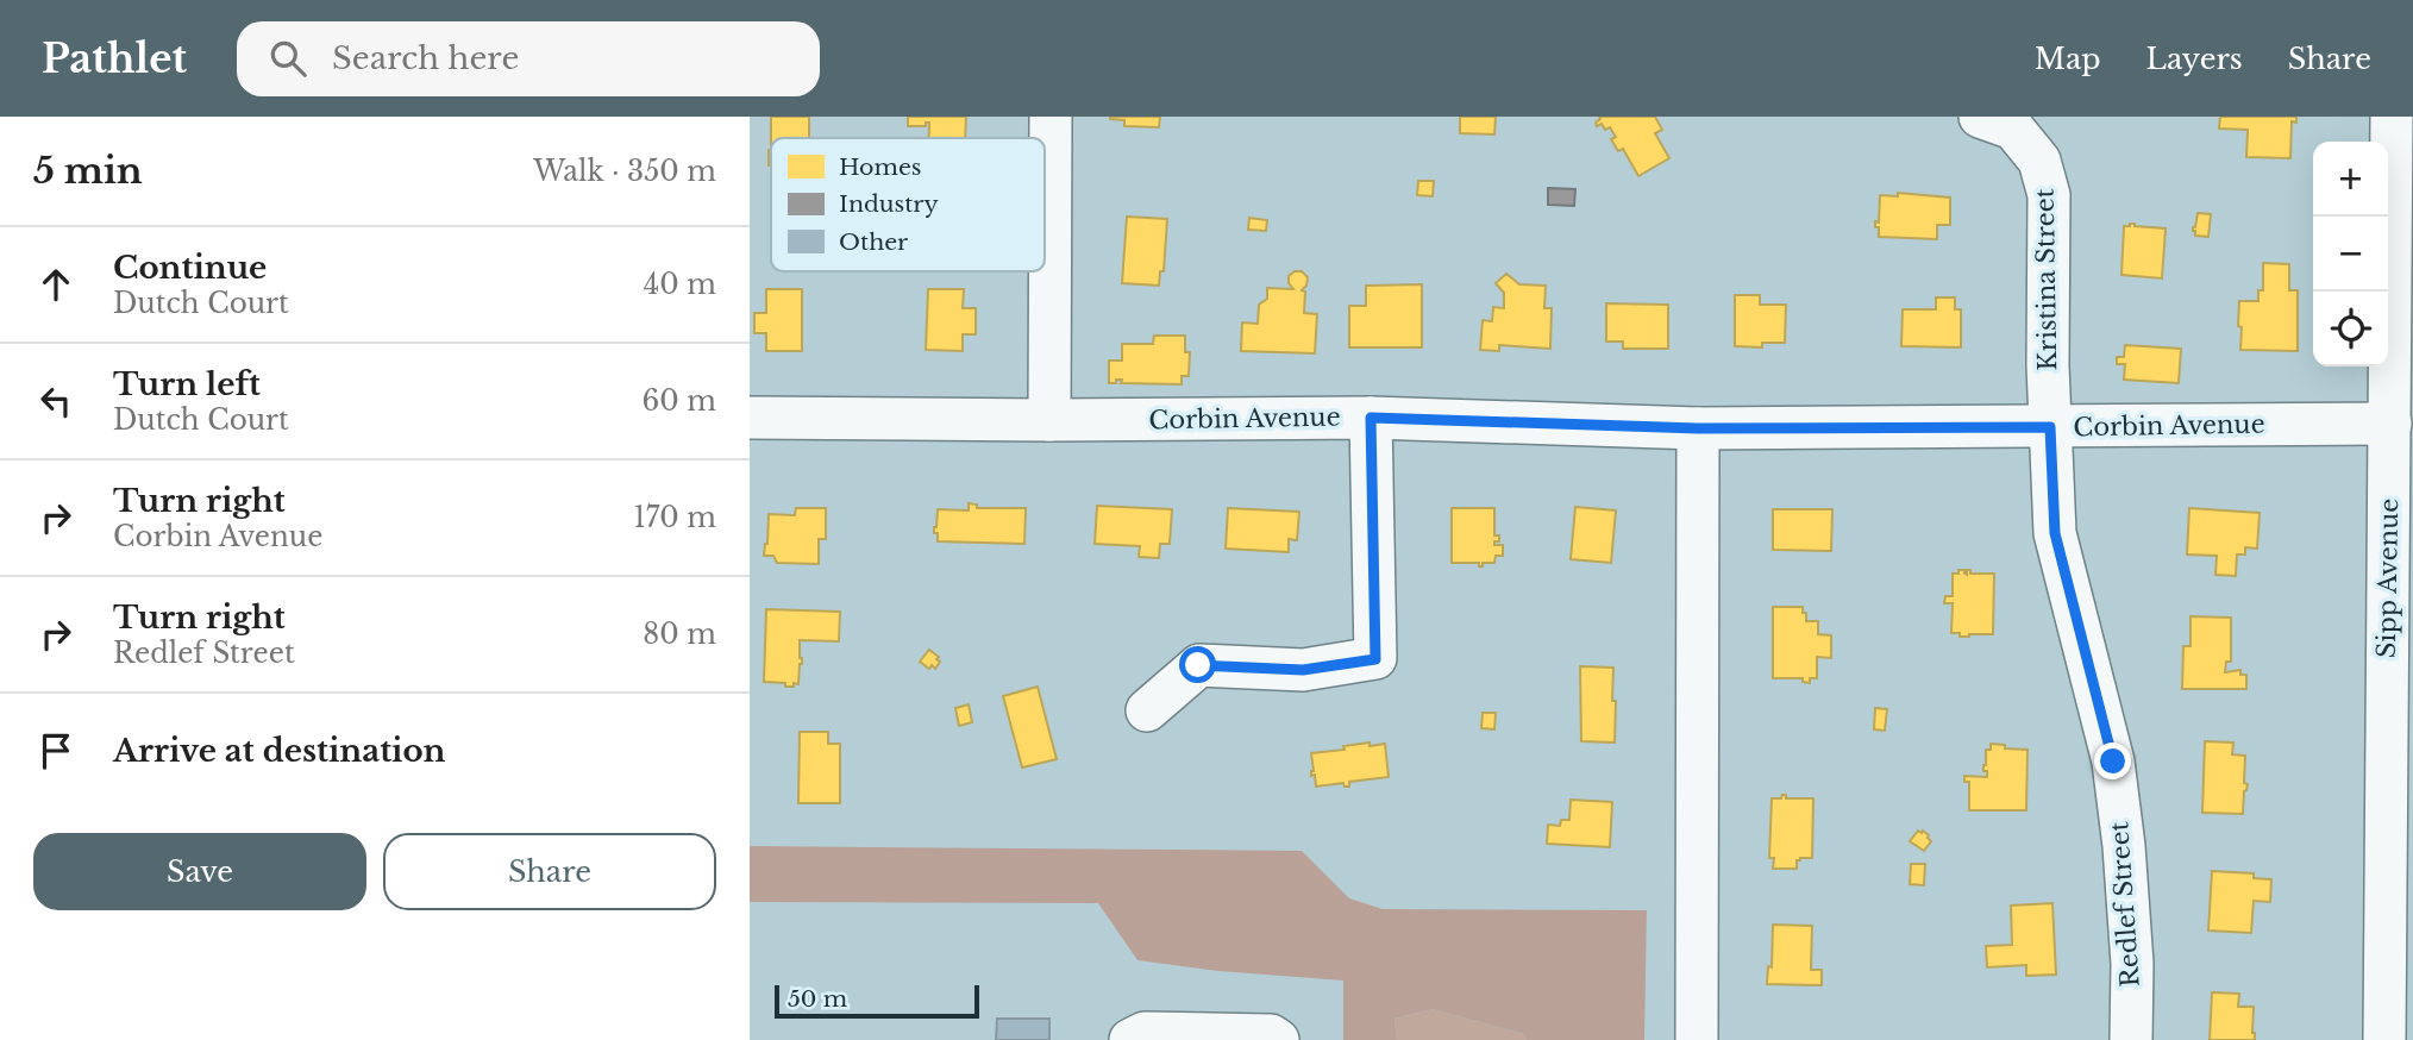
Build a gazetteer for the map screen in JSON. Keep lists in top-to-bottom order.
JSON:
{
  "streets": {
    "street": [
      "Kristina Street",
      "Corbin Avenue",
      "Sipp Avenue",
      "Redlef Street"
    ]
  },
  "crossings": [
    ["Kristina Street", "Corbin Avenue"],
    ["Kristina Street", "Redlef Street"],
    ["Corbin Avenue", "Sipp Avenue"],
    ["Corbin Avenue", "Redlef Street"]
  ],
  "legend": ["Homes", "Industry", "Other"],
  "scale_bar": "50 m",
  "page": {
    "header": "Pathlet",
    "search": "Search here",
    "nav": ["Map", "Layers", "Share"],
    "heading": ["5 min", "Walk · 350 m"],
    "map_buttons": ["+", "−"],
    "list": [
      ["Continue", "Dutch Court", "40 m"],
      ["Turn left", "Dutch Court", "60 m"],
      ["Turn right", "Corbin Avenue", "170 m"],
      ["Turn right", "Redlef Street", "80 m"],
      "Arrive at destination"
    ],
    "buttons": ["Save", "Share"],
    "scale": "50 m"
  }
}
